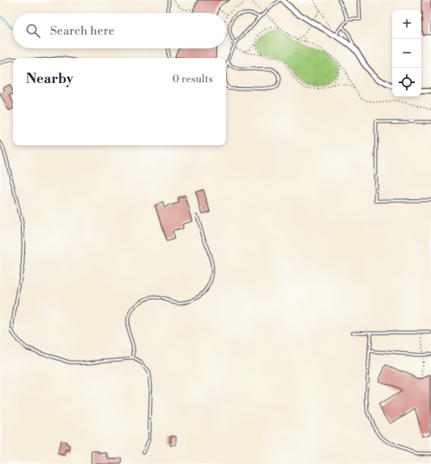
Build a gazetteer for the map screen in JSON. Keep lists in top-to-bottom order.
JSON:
{
  "page": {
    "map_buttons": ["+", "−"],
    "search": "Search here",
    "heading": ["Nearby", "0 results"]
  }
}
